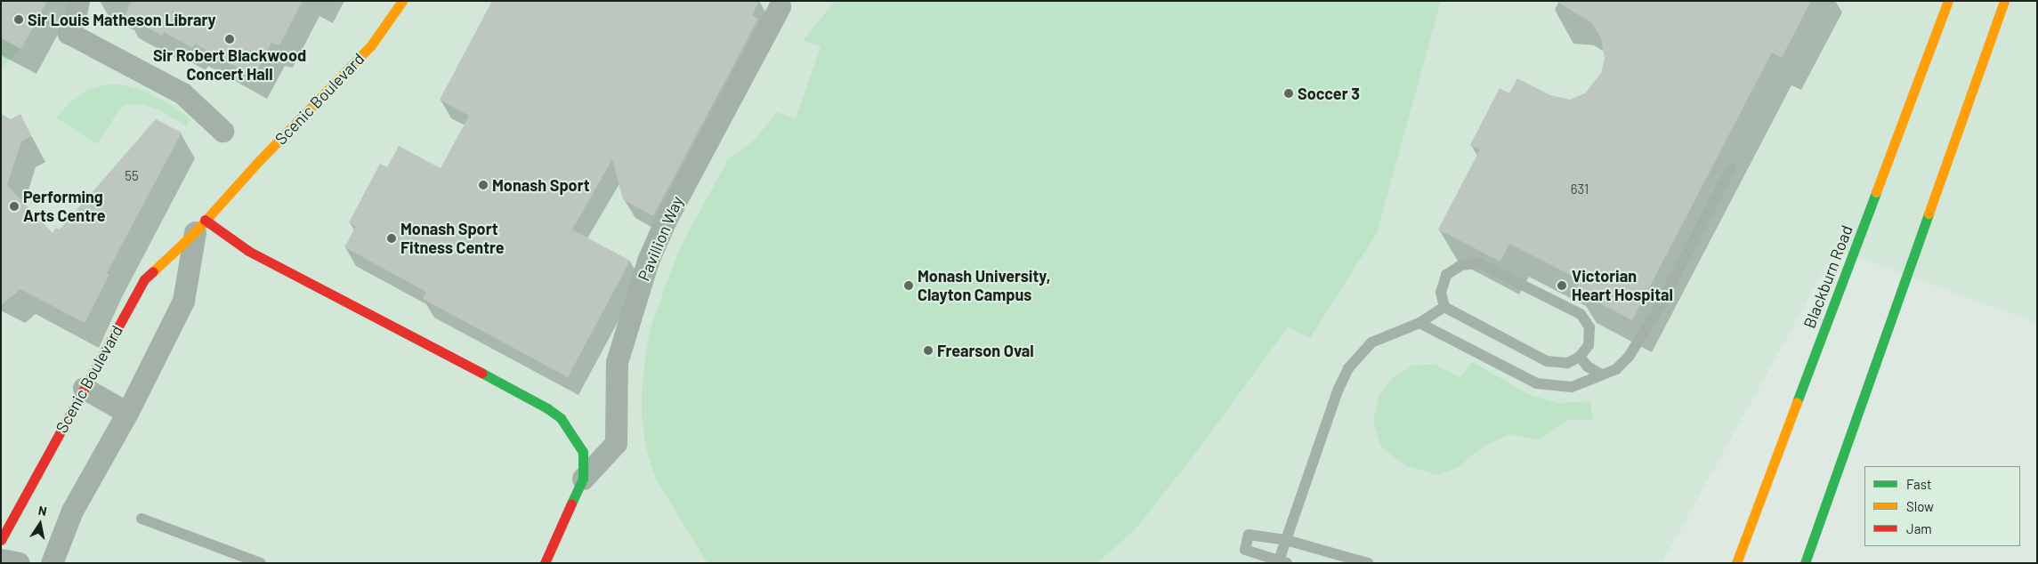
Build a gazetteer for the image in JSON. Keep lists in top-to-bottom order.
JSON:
{
  "streets": {
    "street": ["Scenic Boulevard", "Pavillion Way", "Blackburn Road"]
  },
  "places": [
    "Sir Louis Matheson Library",
    "Sir Robert Blackwood Concert Hall",
    "Soccer 3",
    "Monash Sport",
    "Performing Arts Centre",
    "Monash Sport Fitness Centre",
    "Monash University, Clayton Campus",
    "Victorian Heart Hospital",
    "Frearson Oval"
  ],
  "house_numbers": ["55", "631"],
  "legend": ["Fast", "Slow", "Jam"],
  "north": "top"
}
